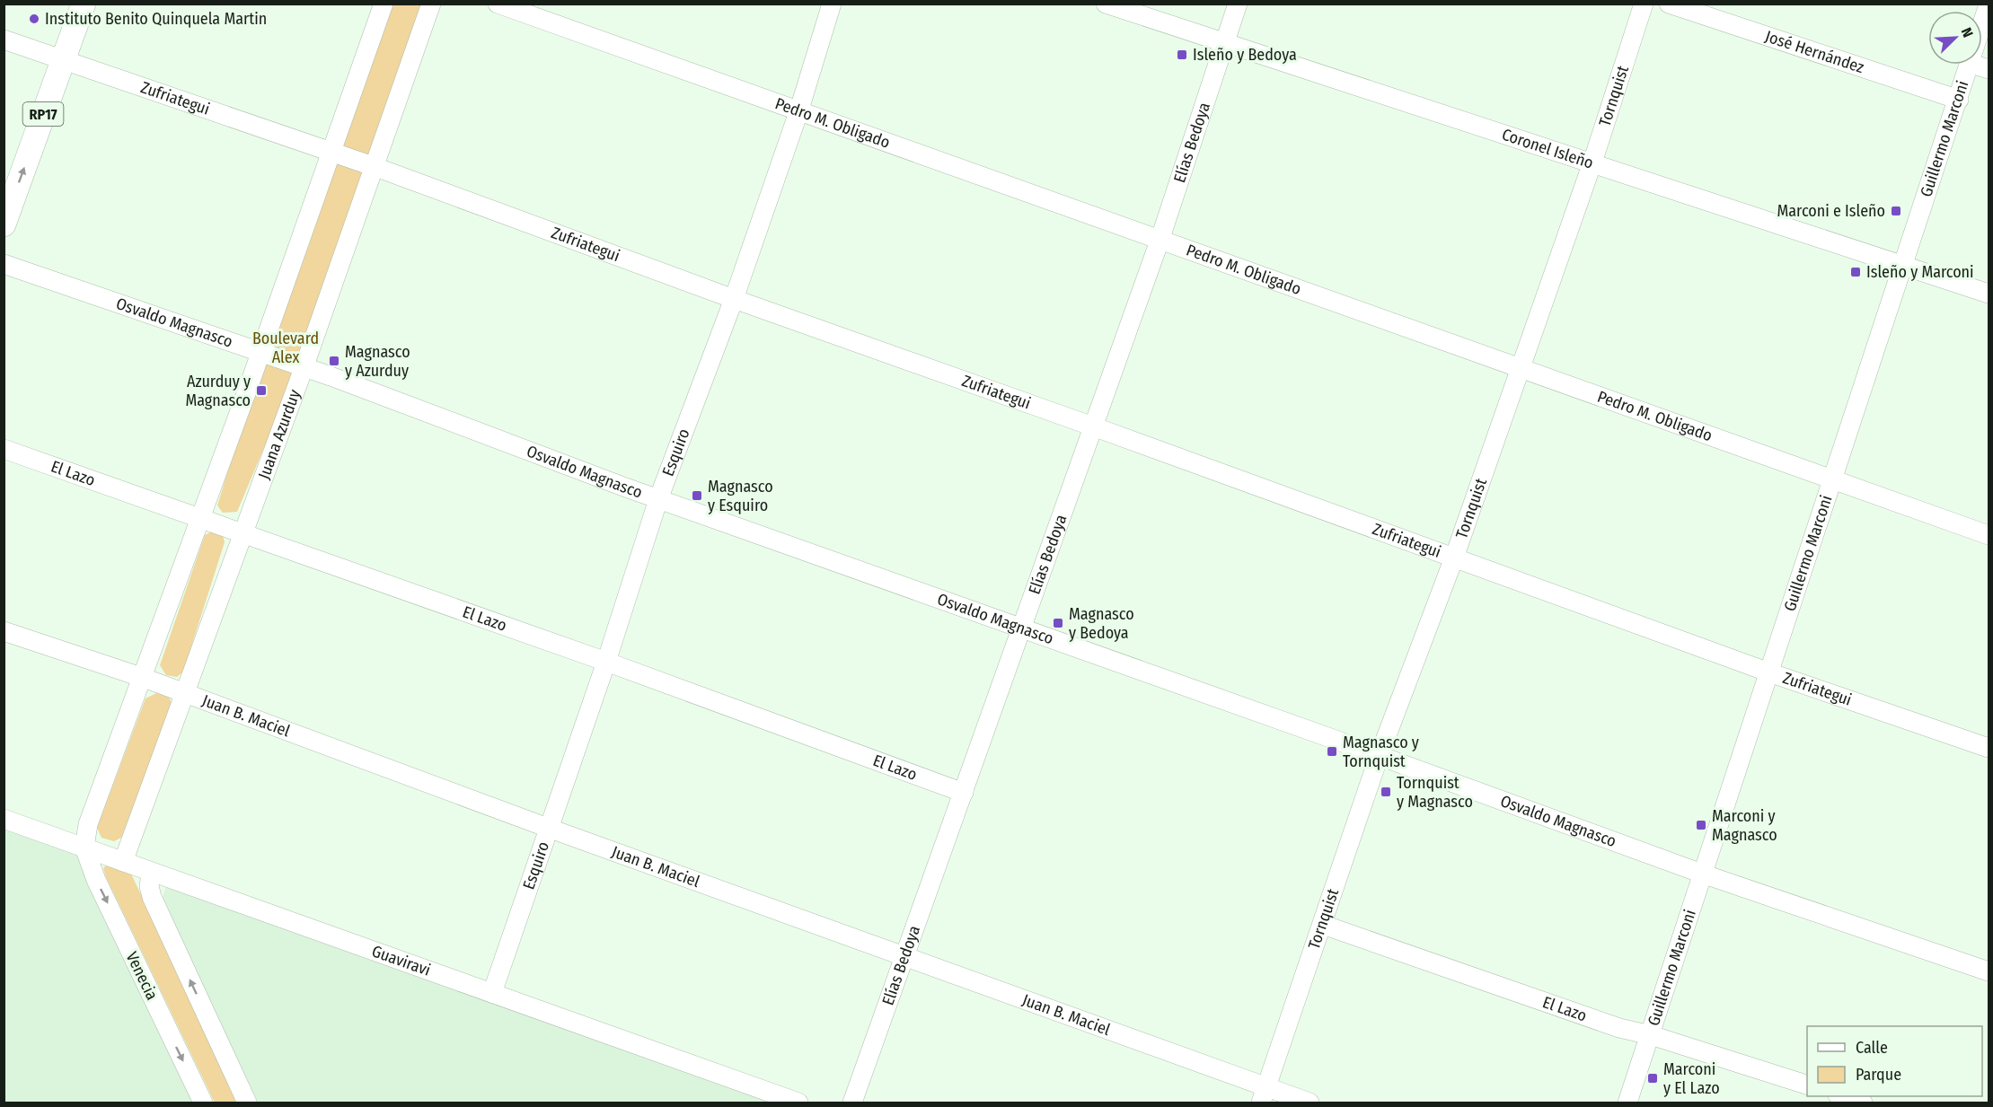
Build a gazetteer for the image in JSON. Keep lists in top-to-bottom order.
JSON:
{
  "streets": {
    "main road": ["RP17"],
    "street": [
      "José Hernández",
      "Tornquist",
      "Zufriategui",
      "Pedro M. Obligado",
      "Guillermo Marconi",
      "Elías Bedoya",
      "Coronel Isleño",
      "Osvaldo Magnasco",
      "Juana Azurduy",
      "Esquiro",
      "El Lazo",
      "Juan B. Maciel",
      "Guaviravi",
      "Venecia"
    ]
  },
  "crossings": [
    ["José Hernández", "Guillermo Marconi"],
    ["Tornquist", "Zufriategui"],
    ["Tornquist", "Pedro M. Obligado"],
    ["Tornquist", "Coronel Isleño"],
    ["Tornquist", "Osvaldo Magnasco"],
    ["Tornquist", "El Lazo"],
    ["Tornquist", "Juan B. Maciel"],
    ["Zufriategui", "RP17"],
    ["Zufriategui", "Guillermo Marconi"],
    ["Zufriategui", "Elías Bedoya"],
    ["Zufriategui", "Juana Azurduy"],
    ["Zufriategui", "Esquiro"],
    ["Pedro M. Obligado", "Guillermo Marconi"],
    ["Pedro M. Obligado", "Elías Bedoya"],
    ["Pedro M. Obligado", "Esquiro"],
    ["Guillermo Marconi", "Coronel Isleño"],
    ["Guillermo Marconi", "Osvaldo Magnasco"],
    ["Guillermo Marconi", "El Lazo"],
    ["Elías Bedoya", "Coronel Isleño"],
    ["Elías Bedoya", "Osvaldo Magnasco"],
    ["Elías Bedoya", "El Lazo"],
    ["Elías Bedoya", "Juan B. Maciel"],
    ["Osvaldo Magnasco", "Juana Azurduy"],
    ["Osvaldo Magnasco", "Esquiro"],
    ["Juana Azurduy", "El Lazo"],
    ["Juana Azurduy", "Juan B. Maciel"],
    ["Juana Azurduy", "Guaviravi"],
    ["Esquiro", "El Lazo"],
    ["Esquiro", "Juan B. Maciel"],
    ["Esquiro", "Guaviravi"],
    ["Guaviravi", "Venecia"]
  ],
  "parks": ["Boulevard Alex"],
  "places": {
    "other": ["Instituto Benito Quinquela Martin"],
    "transit": [
      "Isleño y Bedoya",
      "Marconi e Isleño",
      "Isleño y Marconi",
      "Magnasco y Azurduy",
      "Azurduy y Magnasco",
      "Magnasco y Esquiro",
      "Magnasco y Bedoya",
      "Magnasco y Tornquist",
      "Tornquist y Magnasco",
      "Marconi y Magnasco",
      "Marconi y El Lazo"
    ]
  },
  "legend": ["Calle", "Parque"],
  "north": "top right"
}
